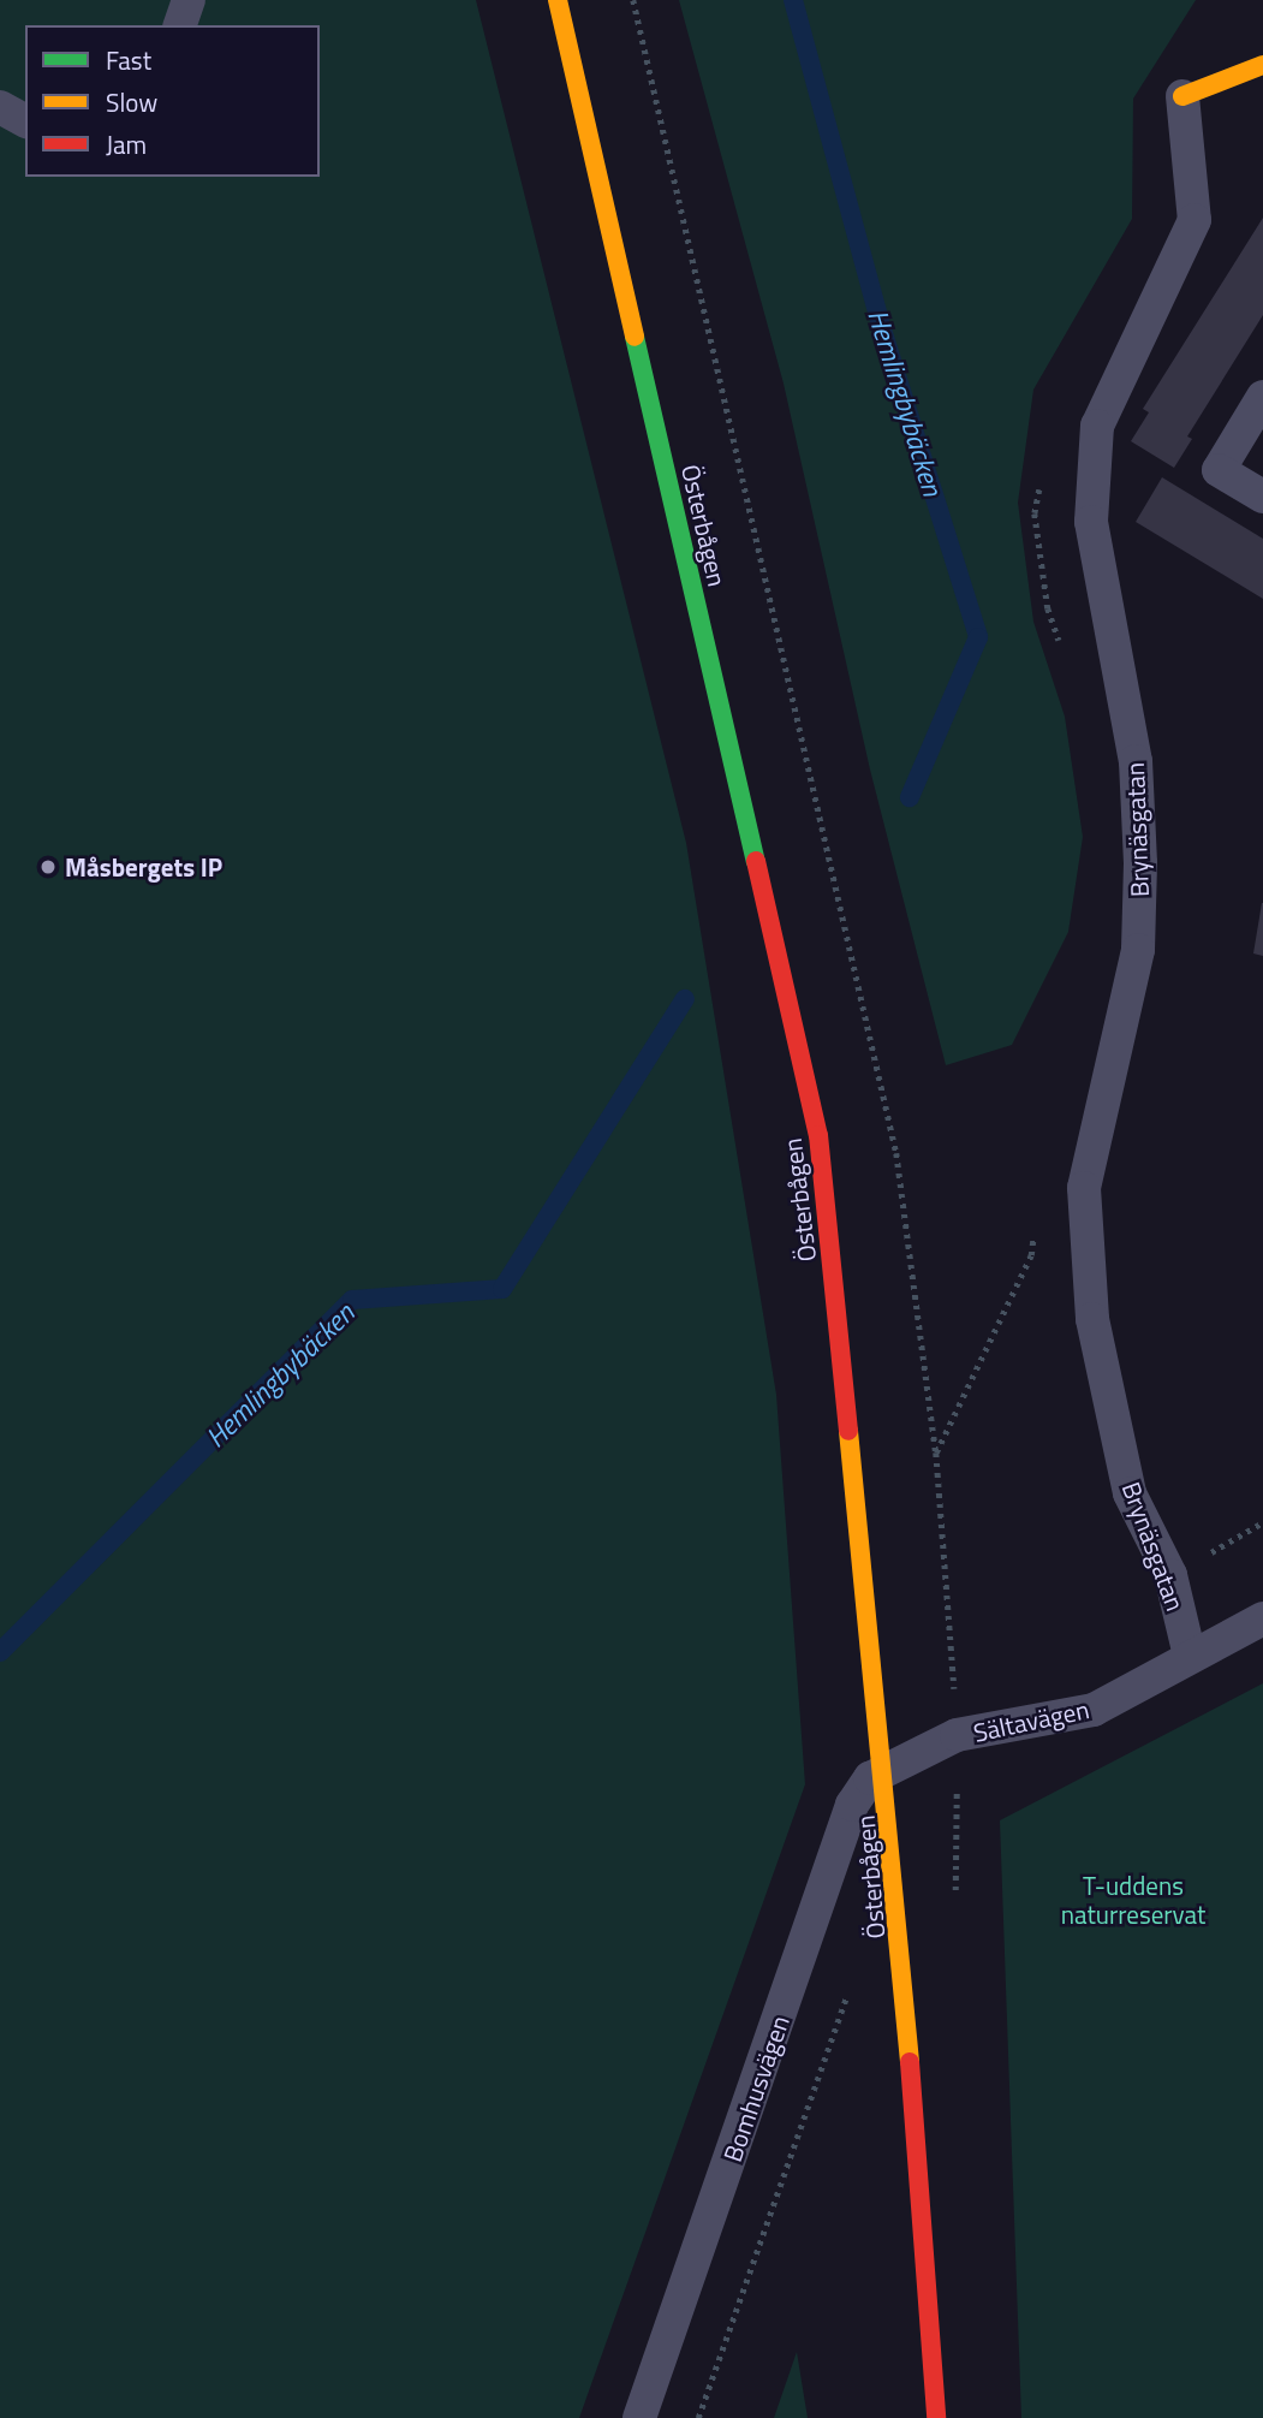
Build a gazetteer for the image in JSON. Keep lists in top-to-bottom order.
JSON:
{
  "streets": {
    "main road": ["Österbågen", "Brynäsgatan"],
    "lane": ["Sältavägen", "Bomhusvägen"]
  },
  "crossings": [
    ["Österbågen", "Sältavägen"],
    ["Österbågen", "Bomhusvägen"],
    ["Brynäsgatan", "Sältavägen"],
    ["Sältavägen", "Bomhusvägen"]
  ],
  "water": ["Hemlingbybäcken"],
  "parks": ["T-uddens naturreservat"],
  "places": ["Måsbergets IP"],
  "legend": ["Fast", "Slow", "Jam"]
}
